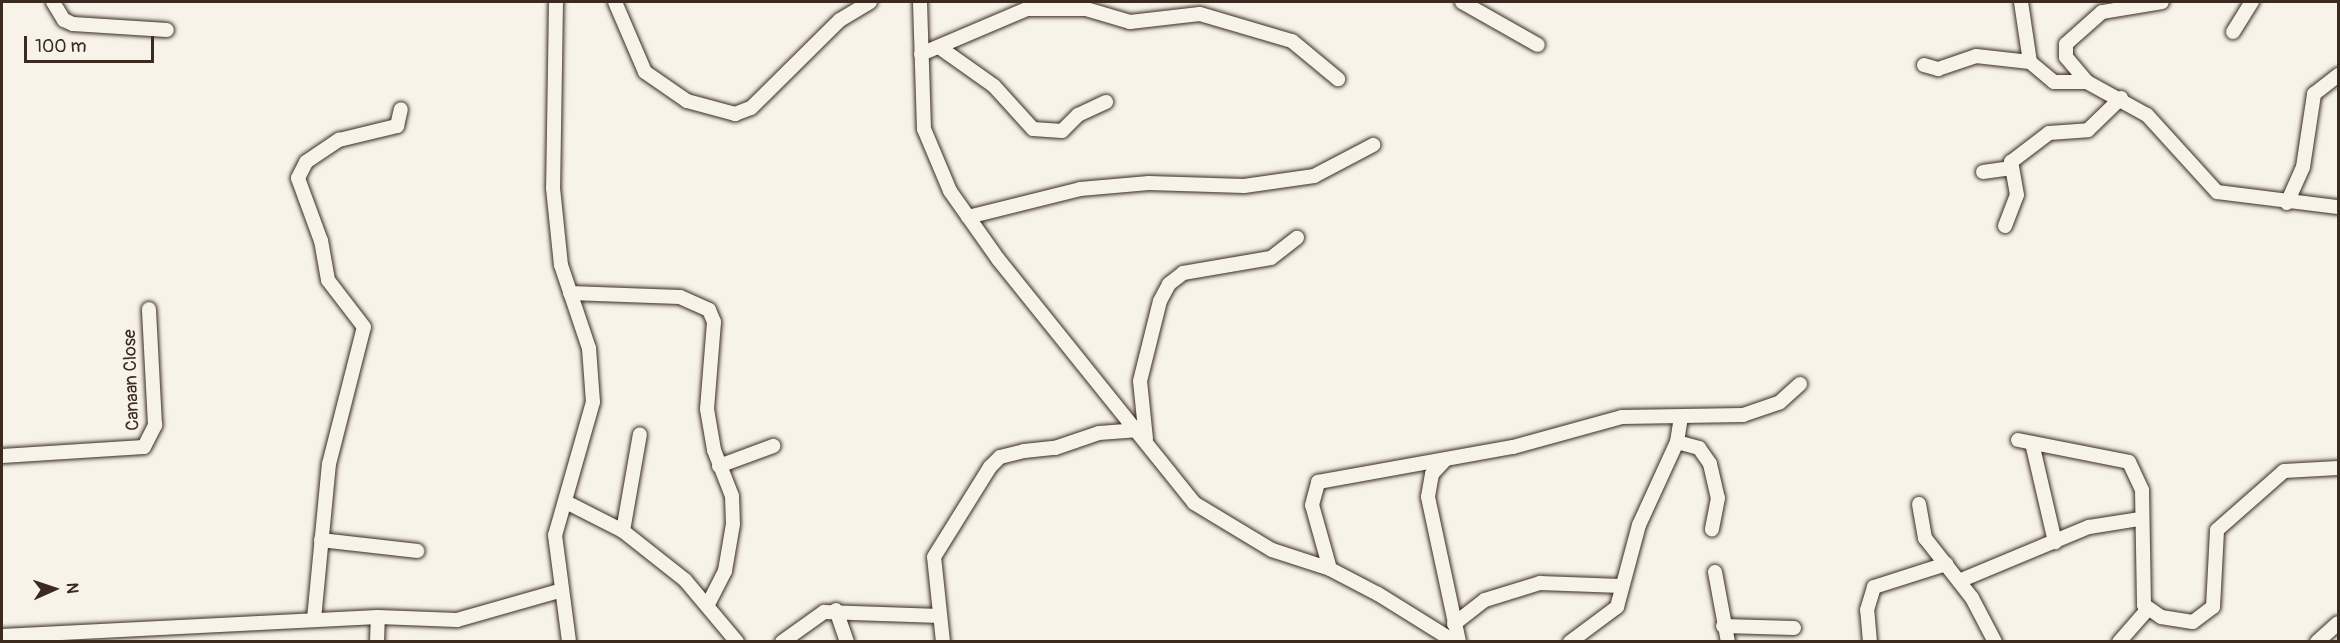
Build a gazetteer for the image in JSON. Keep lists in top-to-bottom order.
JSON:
{
  "streets": {
    "street": ["Canaan Close"]
  },
  "scale_bar": "100 m",
  "north": "right"
}
